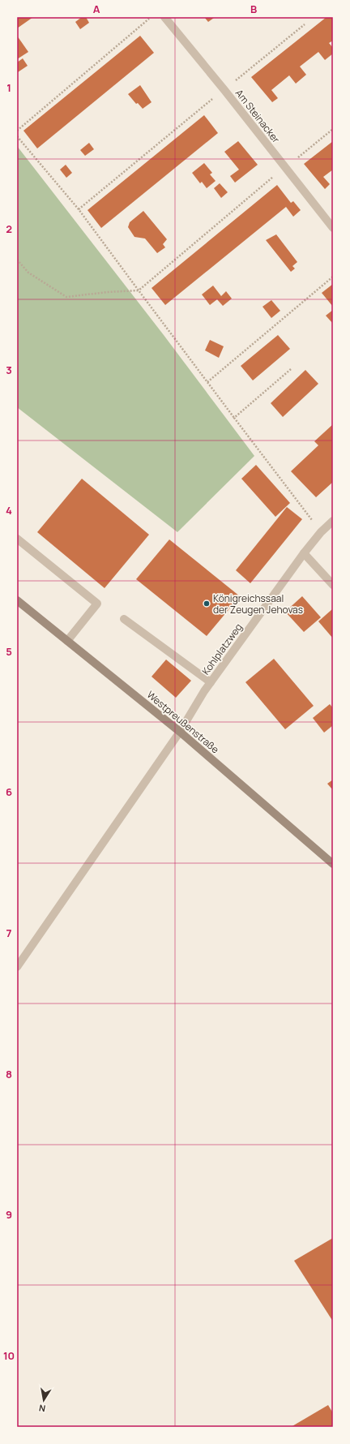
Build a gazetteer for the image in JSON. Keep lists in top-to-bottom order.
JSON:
{
  "streets": {
    "street": ["Am Steinacker", "Kohlplatzweg", "Westpreußenstraße"]
  },
  "crossings": [
    ["Kohlplatzweg", "Westpreußenstraße"]
  ],
  "places": ["Königreichssaal der Zeugen Jehovas"],
  "north": "bottom",
  "grid": {
    "columns": ["A", "B"],
    "rows": [
      "1",
      "2",
      "3",
      "4",
      "5",
      "6",
      "7",
      "8",
      "9",
      "10"
    ]
  }
}
